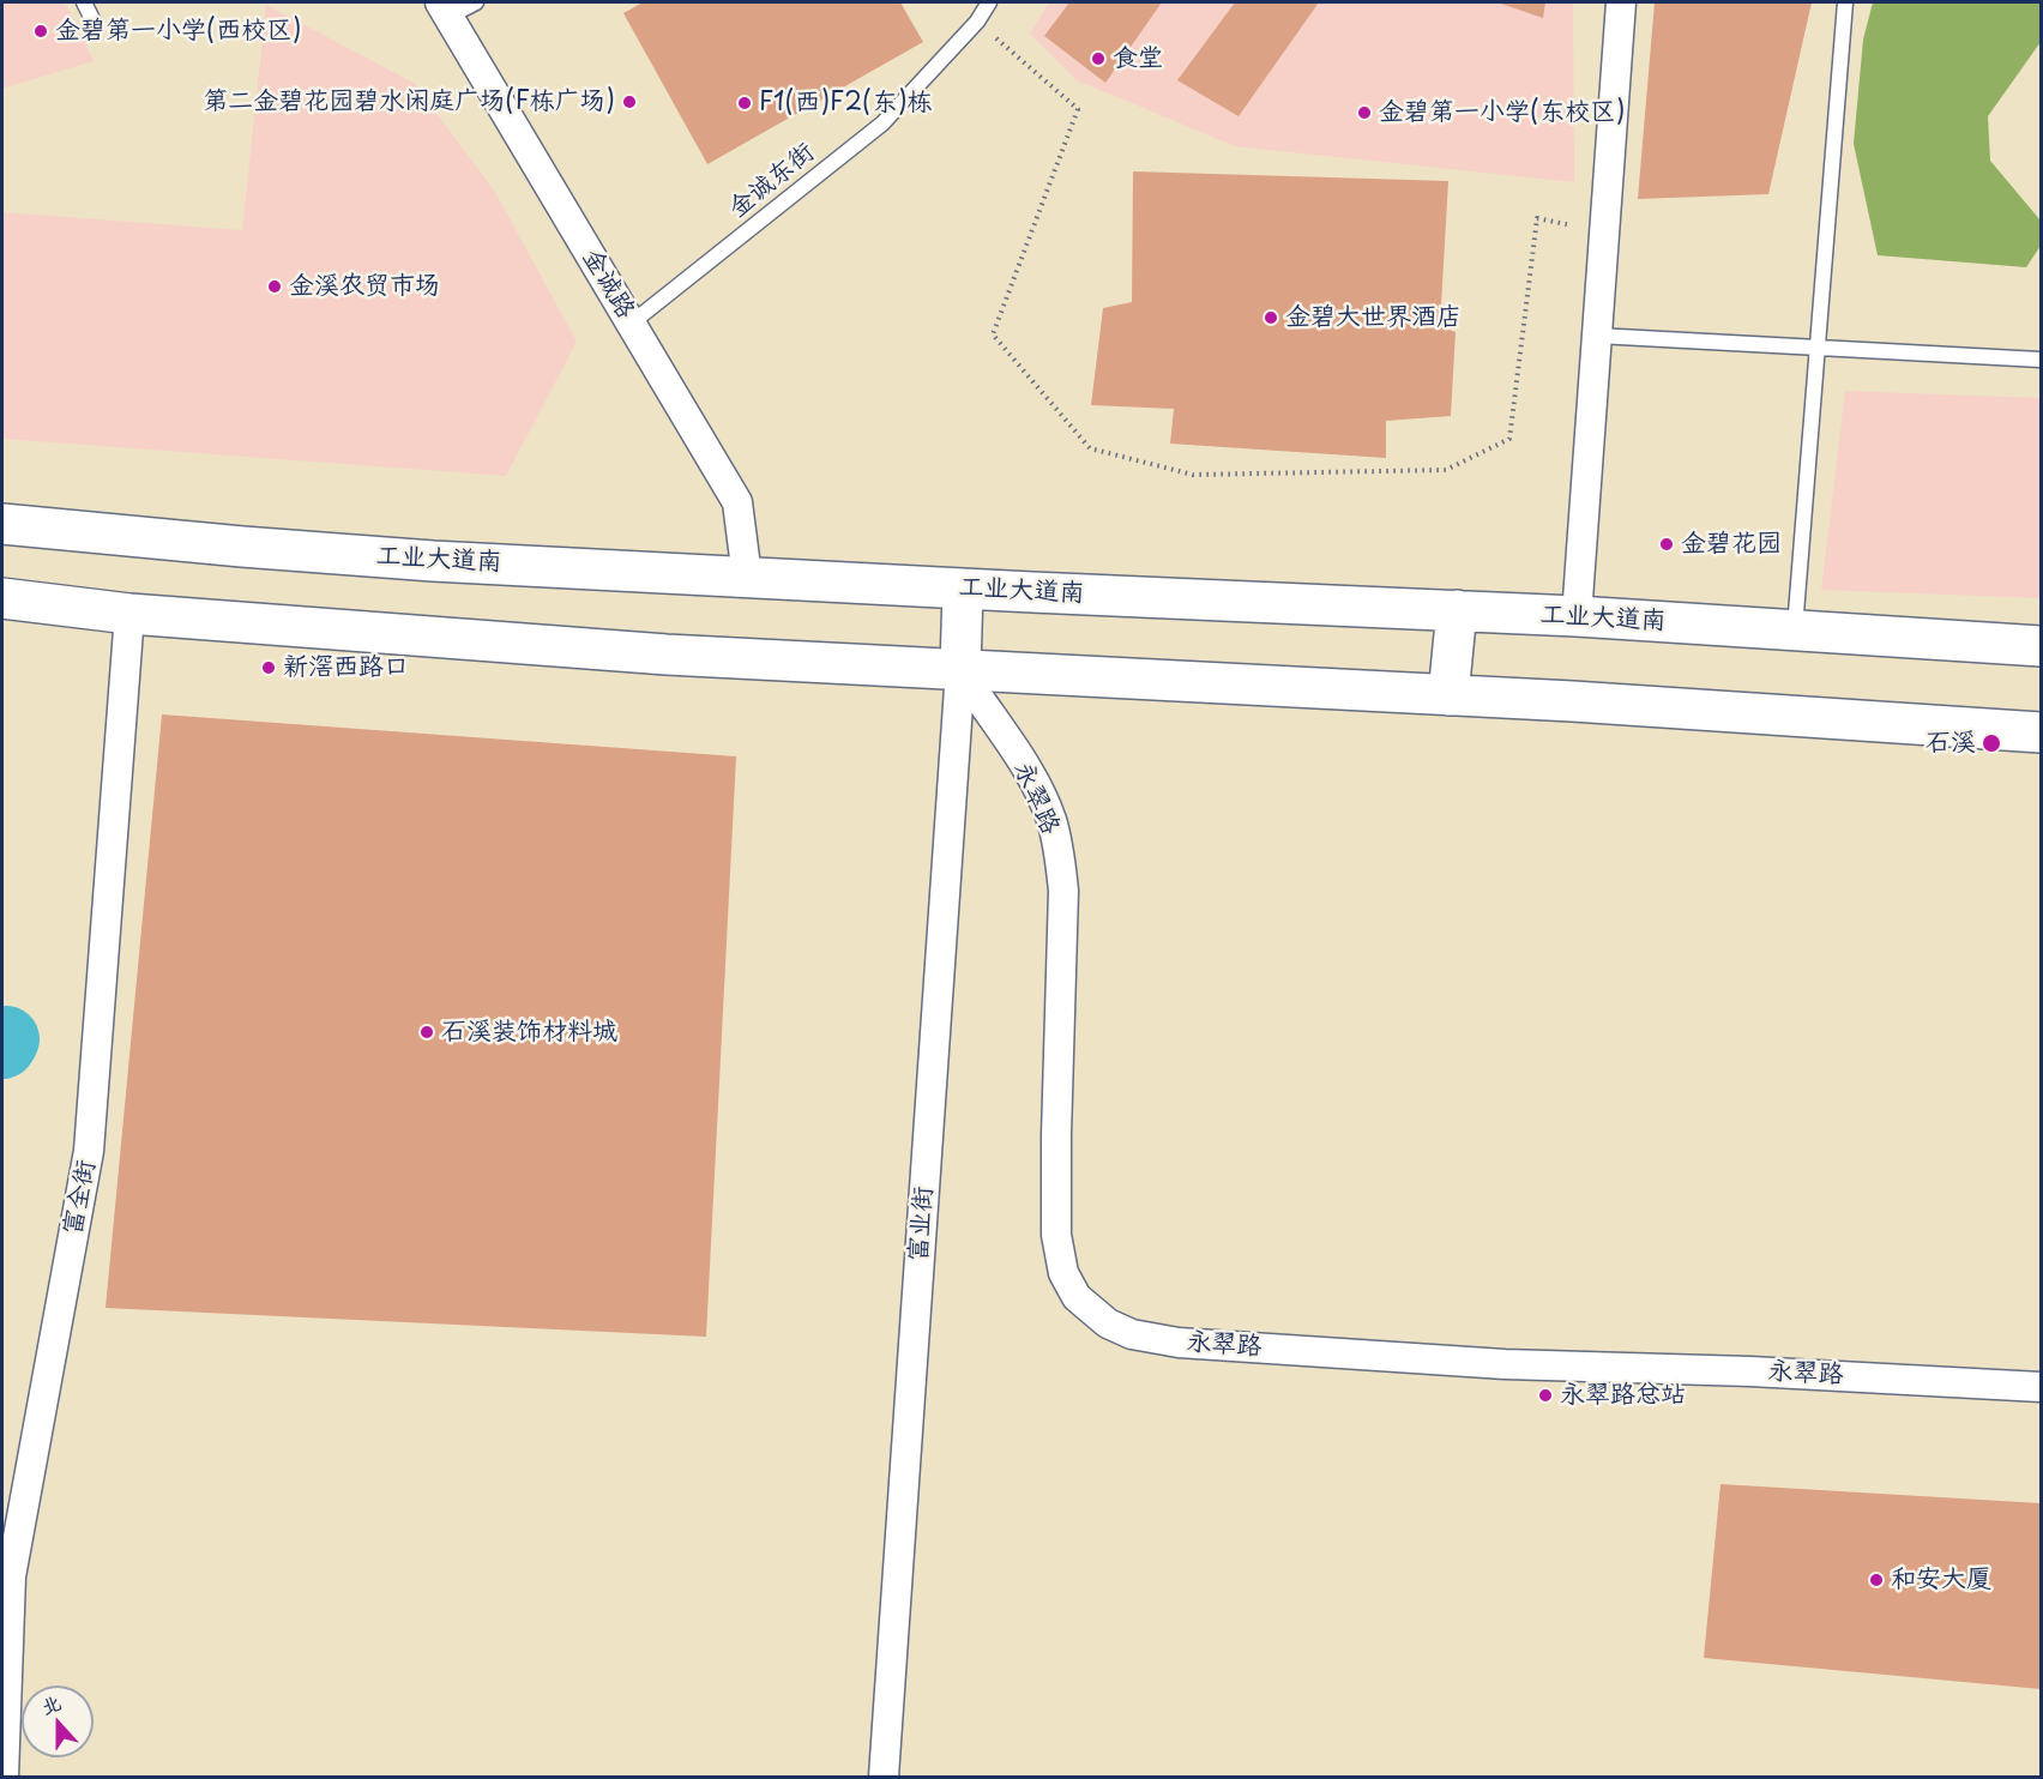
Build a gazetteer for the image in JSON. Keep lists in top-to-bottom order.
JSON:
{
  "streets": {
    "main road": ["工业大道南"],
    "street": [
      "金诚路",
      "永翠路",
      "富全街",
      "富业街"
    ],
    "lane": ["金诚东街"]
  },
  "crossings": [
    ["金诚东街", "金诚路"],
    ["金诚路", "工业大道南"],
    ["永翠路", "富业街"]
  ],
  "places": [
    "金碧第一小学(西校区)",
    "食堂",
    "第二金碧花园碧水闲庭广场(F栋广场)",
    "F1(西)F2(东)栋",
    "金碧第一小学(东校区)",
    "金溪农贸市场",
    "金碧大世界酒店",
    "金碧花园",
    "新滘西路口",
    "石溪",
    "石溪装饰材料城",
    "永翠路总站",
    "和安大厦"
  ],
  "north": "top"
}
